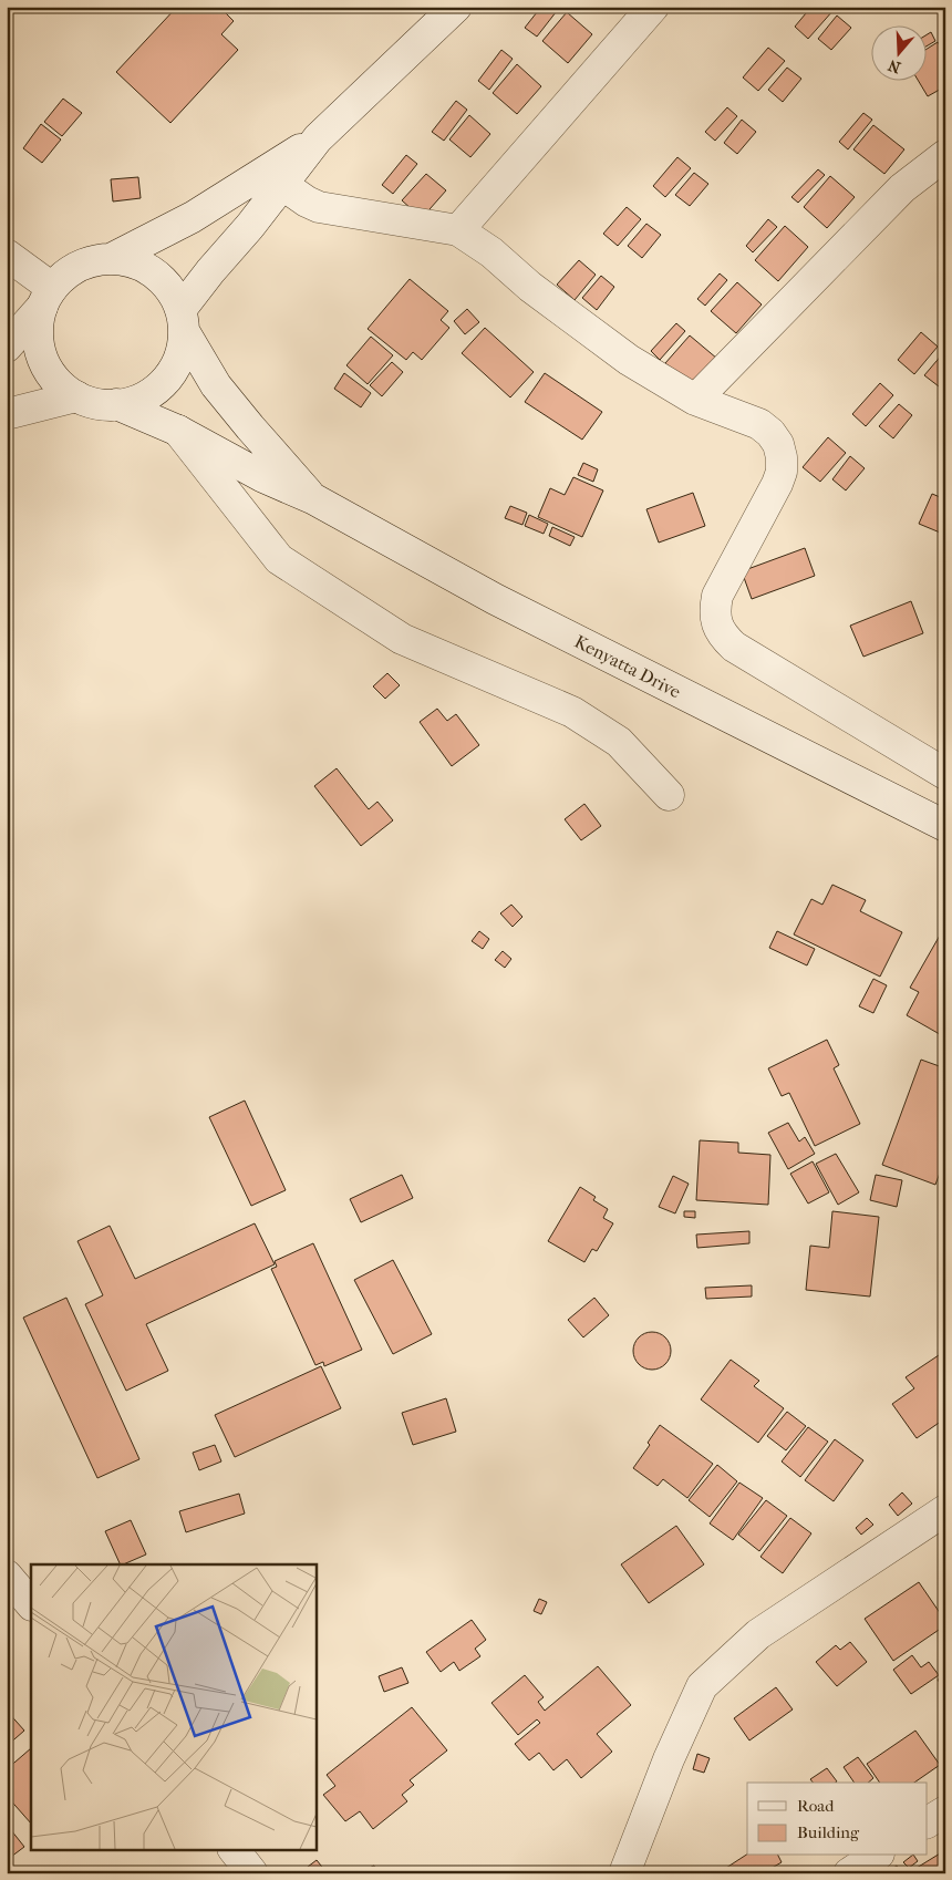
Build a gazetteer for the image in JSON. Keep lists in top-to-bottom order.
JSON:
{
  "streets": {
    "street": ["Kenyatta Drive"]
  },
  "legend": ["Road", "Building"],
  "north": "bottom"
}
